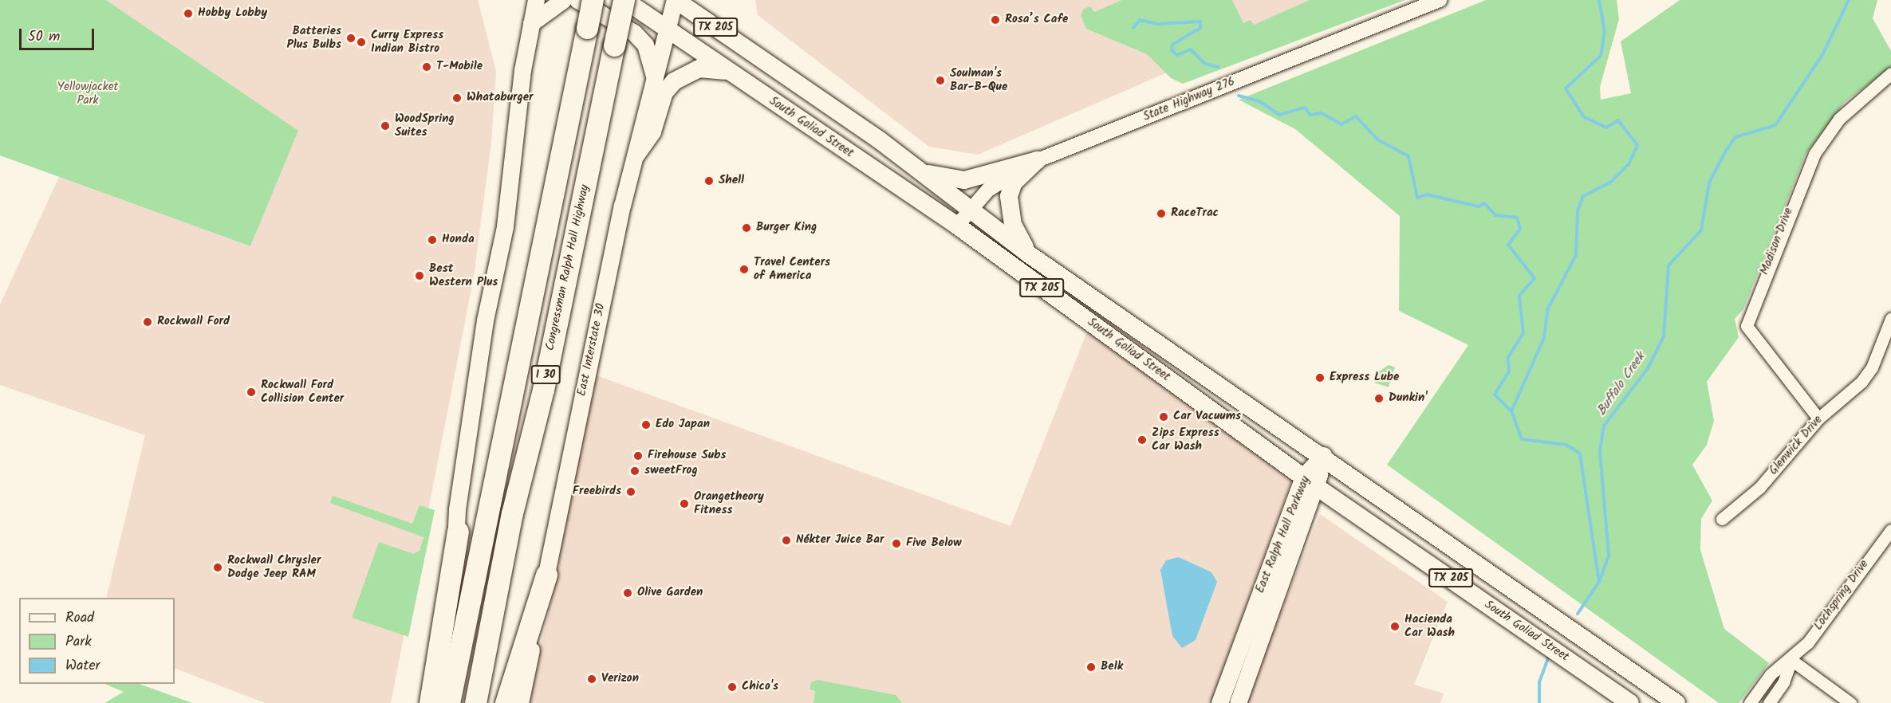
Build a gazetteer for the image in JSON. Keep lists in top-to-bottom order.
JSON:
{
  "streets": {
    "highway": ["Congressman Ralph Hall Highway", "I 30"],
    "main road": [
      "TX 205",
      "South Goliad Street",
      "East Interstate 30",
      "East Ralph Hall Parkway"
    ],
    "street": [
      "State Highway 276",
      "Madison Drive",
      "Glenwick Drive",
      "Lochspring Drive"
    ]
  },
  "crossings": [
    ["State Highway 276", "South Goliad Street"],
    ["South Goliad Street", "Congressman Ralph Hall Highway"],
    ["South Goliad Street", "East Interstate 30"],
    ["South Goliad Street", "East Ralph Hall Parkway"],
    ["Madison Drive", "Glenwick Drive"]
  ],
  "water": ["Buffalo Creek"],
  "parks": ["Yellowjacket Park"],
  "places": [
    "Hobby Lobby",
    "Rosa’s Cafe",
    "Batteries Plus Bulbs",
    "Curry Express Indian Bistro",
    "T-Mobile",
    "Soulman's Bar-B-Que",
    "Whataburger",
    "WoodSpring Suites",
    "Shell",
    "RaceTrac",
    "Burger King",
    "Honda",
    "Travel Centers of America",
    "Best Western Plus",
    "Rockwall Ford",
    "Express Lube",
    "Rockwall Ford Collision Center",
    "Dunkin'",
    "Car Vacuums",
    "Edo Japan",
    "Zips Express Car Wash",
    "Firehouse Subs",
    "sweetFrog",
    "Freebirds",
    "Orangetheory Fitness",
    "Nékter Juice Bar",
    "Five Below",
    "Rockwall Chrysler Dodge Jeep RAM",
    "Olive Garden",
    "Hacienda Car Wash",
    "Belk",
    "Verizon",
    "Chico's"
  ],
  "legend": ["Road", "Park", "Water"],
  "scale_bar": "50 m"
}
